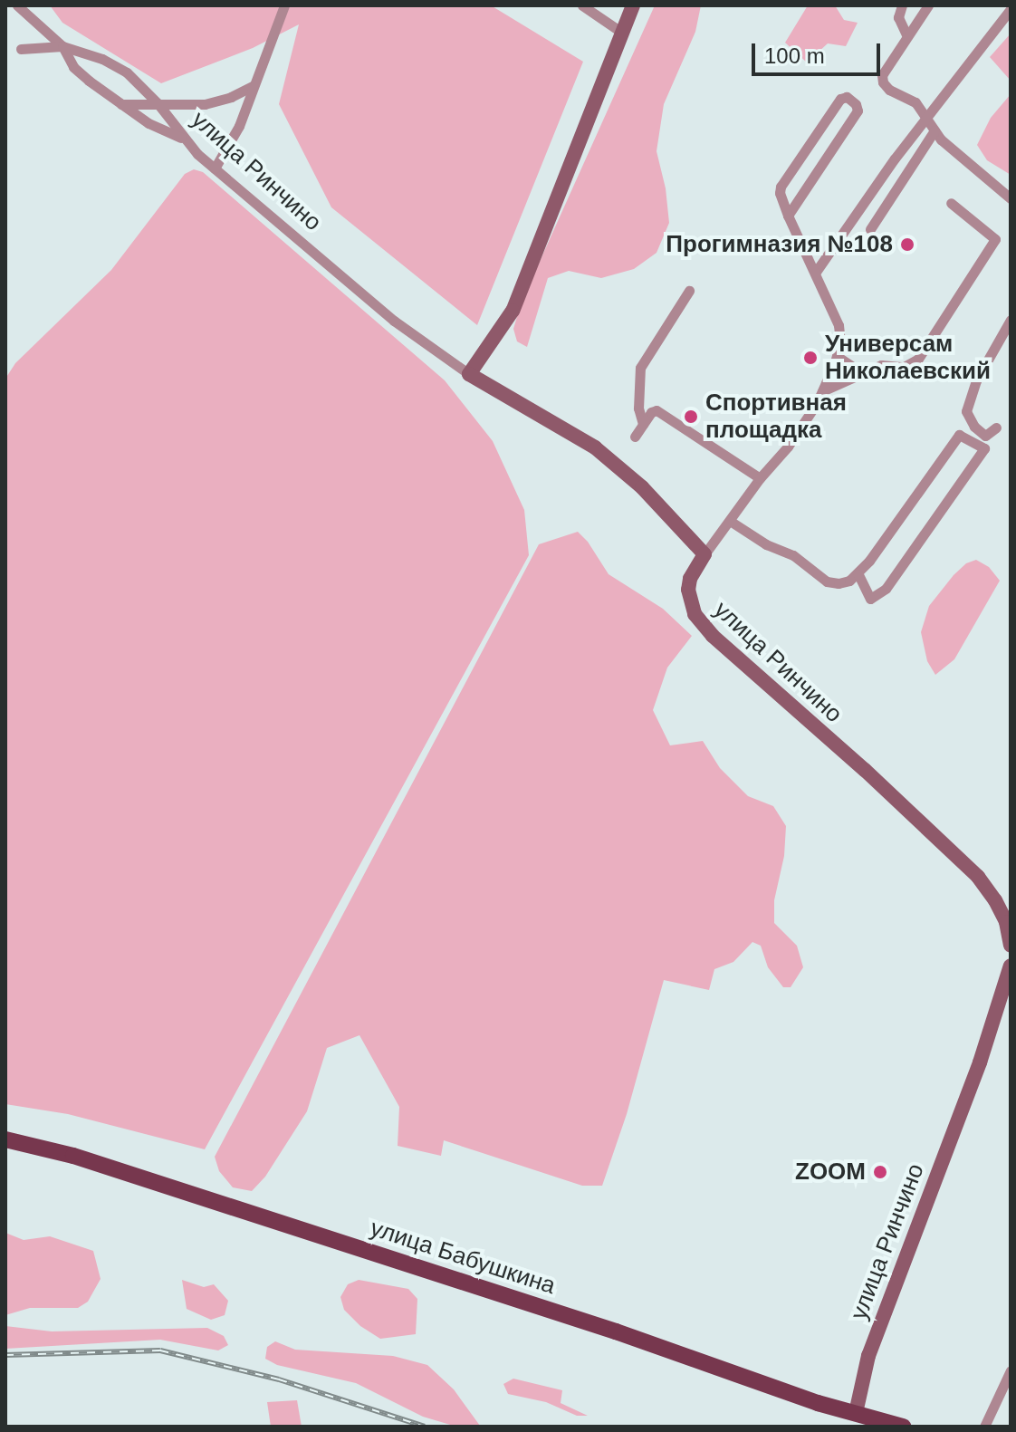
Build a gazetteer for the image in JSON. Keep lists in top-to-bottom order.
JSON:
{
  "streets": {
    "main road": ["улица Бабушкина"],
    "street": ["улица Ринчино"]
  },
  "crossings": [
    ["улица Ринчино", "улица Бабушкина"]
  ],
  "places": [
    "Прогимназия №108",
    "Универсам Николаевский",
    "Спортивная площадка",
    "ZOOM"
  ],
  "scale_bar": "100 m"
}
